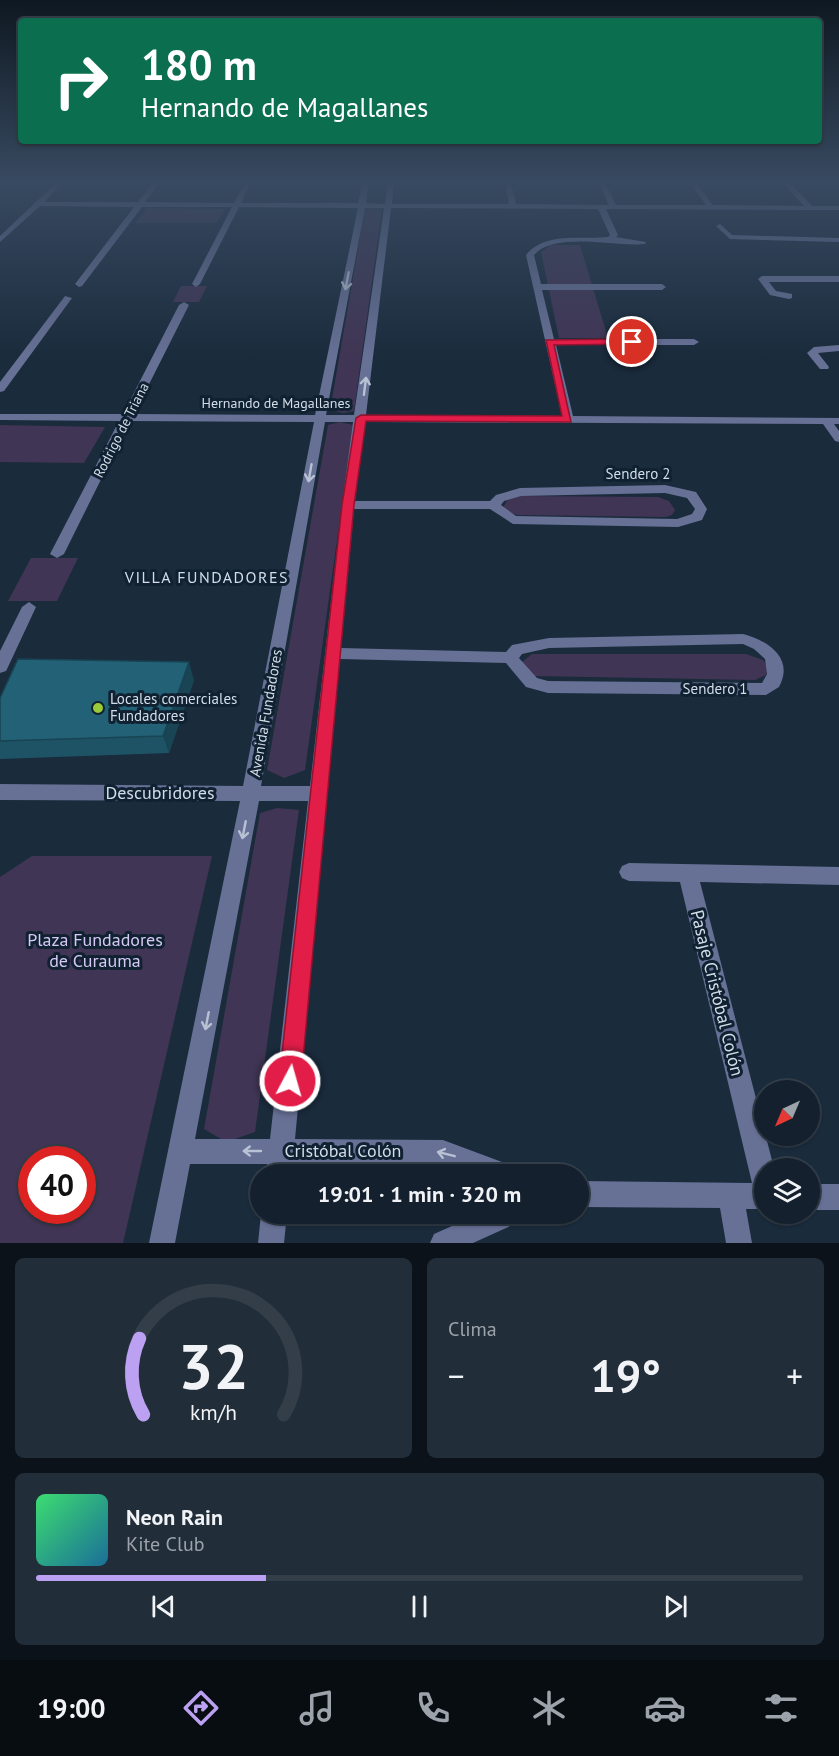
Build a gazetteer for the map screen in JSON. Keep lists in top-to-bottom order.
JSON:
{
  "streets": {
    "street": [
      "Hernando de Magallanes",
      "Rodrigo de Triana",
      "Sendero 2",
      "Sendero 1",
      "Avenida Fundadores",
      "Descubridores",
      "Pasaje Cristóbal Colón",
      "Cristóbal Colón"
    ]
  },
  "crossings": [
    ["Hernando de Magallanes", "Rodrigo de Triana"],
    ["Hernando de Magallanes", "Avenida Fundadores"],
    ["Avenida Fundadores", "Descubridores"],
    ["Avenida Fundadores", "Cristóbal Colón"]
  ],
  "one_way": ["Cristóbal Colón"],
  "districts": ["VILLA FUNDADORES"],
  "parks": ["Plaza Fundadores de Curauma"],
  "places": ["Locales comerciales Fundadores"],
  "north": "bottom left",
  "page": {
    "turn": ["180 m", "Hernando de Magallanes"],
    "limit": "40",
    "trip": "19:01 · 1 min · 320 m",
    "tile": "Clima",
    "heat": ["−", "19°", "+"],
    "song": ["Neon Rain", "Kite Club"],
    "tabs": "19:00",
    "gauge": ["32", "km/h"]
  }
}
